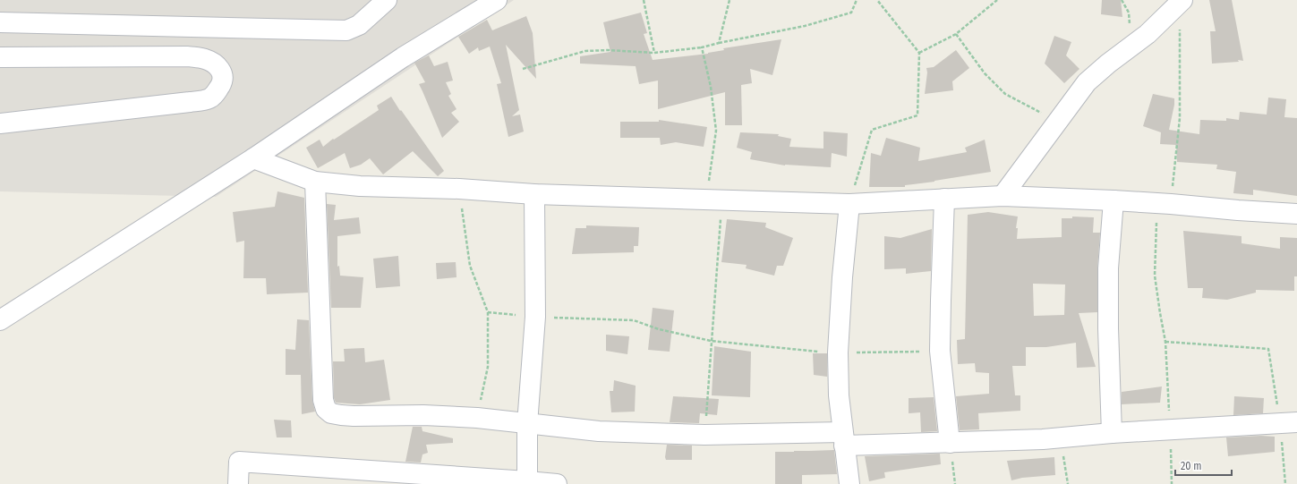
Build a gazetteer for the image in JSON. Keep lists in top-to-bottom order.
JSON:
{
  "scale_bar": "20 m"
}
